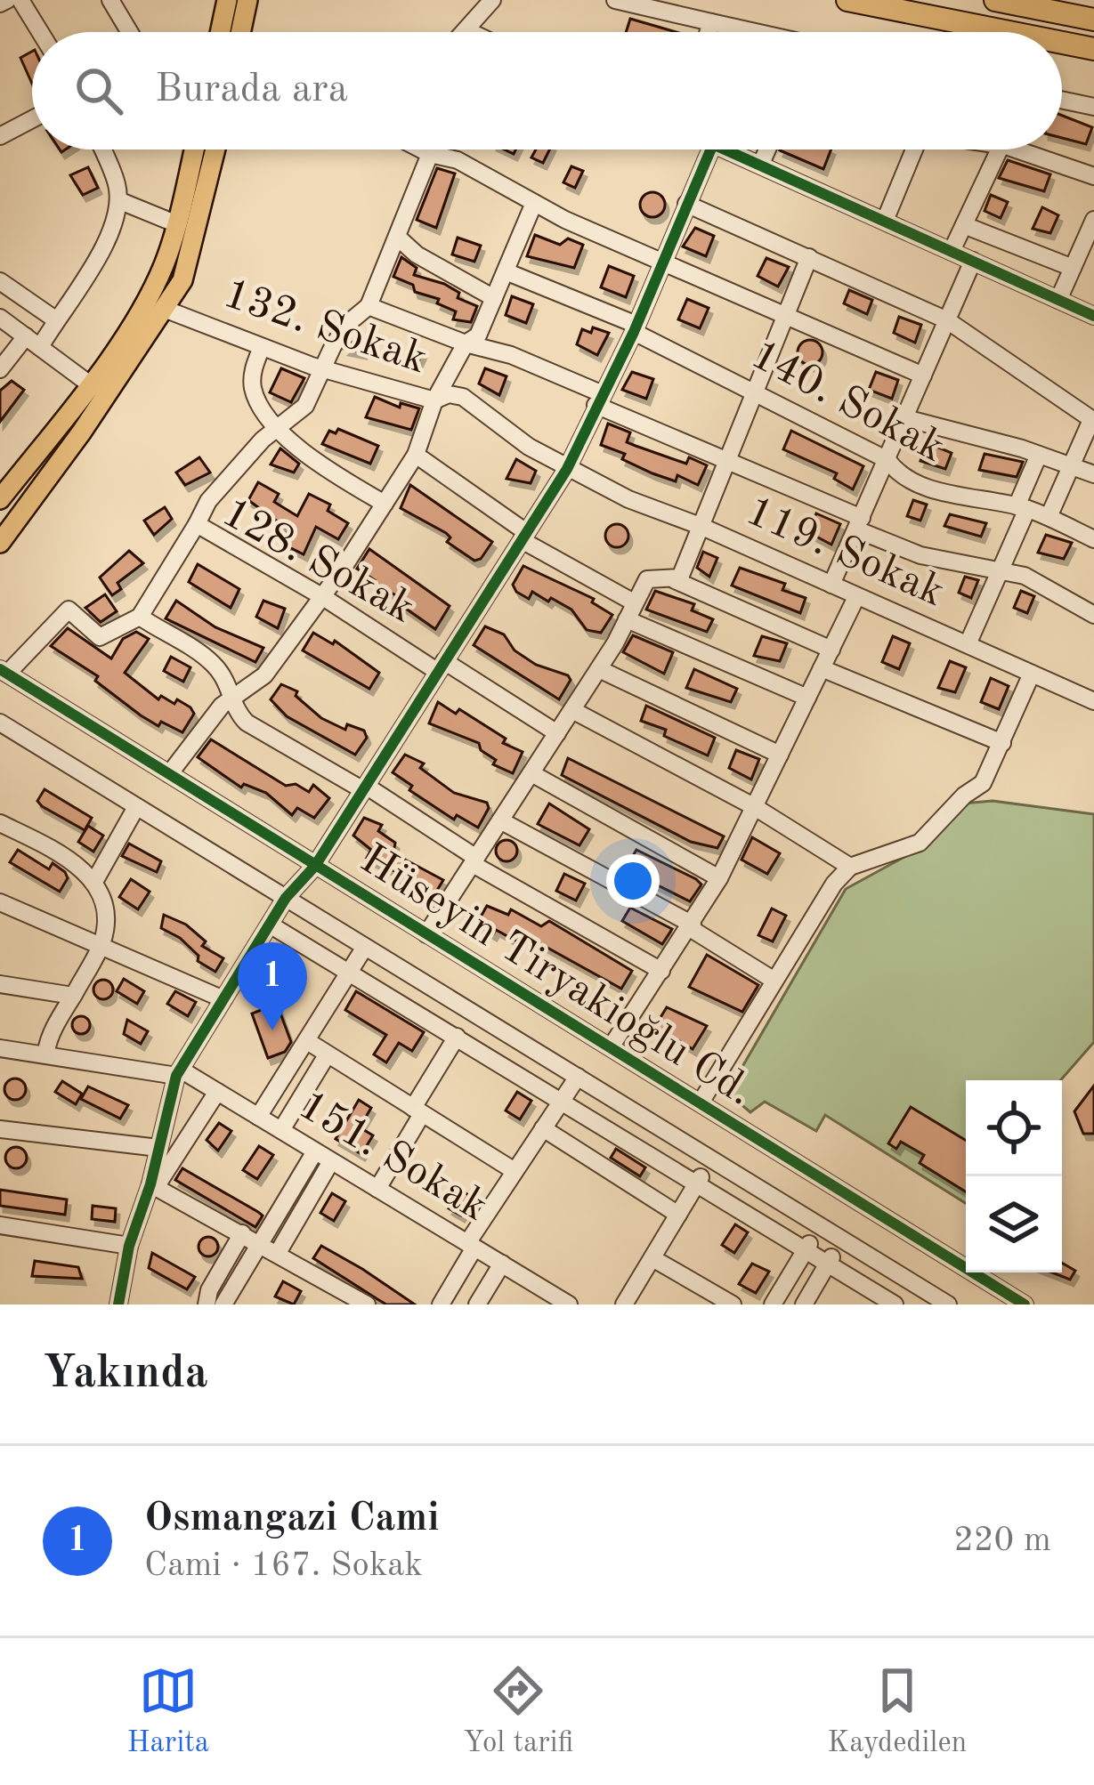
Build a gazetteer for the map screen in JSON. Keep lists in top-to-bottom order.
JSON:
{
  "streets": {
    "street": [
      "132. Sokak",
      "140. Sokak",
      "119. Sokak",
      "128. Sokak",
      "Hüseyin Tiryakioğlu Cd.",
      "151. Sokak"
    ]
  },
  "crossings": [
    ["132. Sokak", "119. Sokak"]
  ],
  "page": {
    "search": "Burada ara",
    "pins": "1",
    "heading": "Yakında",
    "list": [
      {
        "mark": "1",
        "name": "Osmangazi Cami",
        "note": "Cami · 167. Sokak",
        "value": "220 m"
      }
    ],
    "nav": ["Harita", "Yol tarifi", "Kaydedilen"]
  }
}
